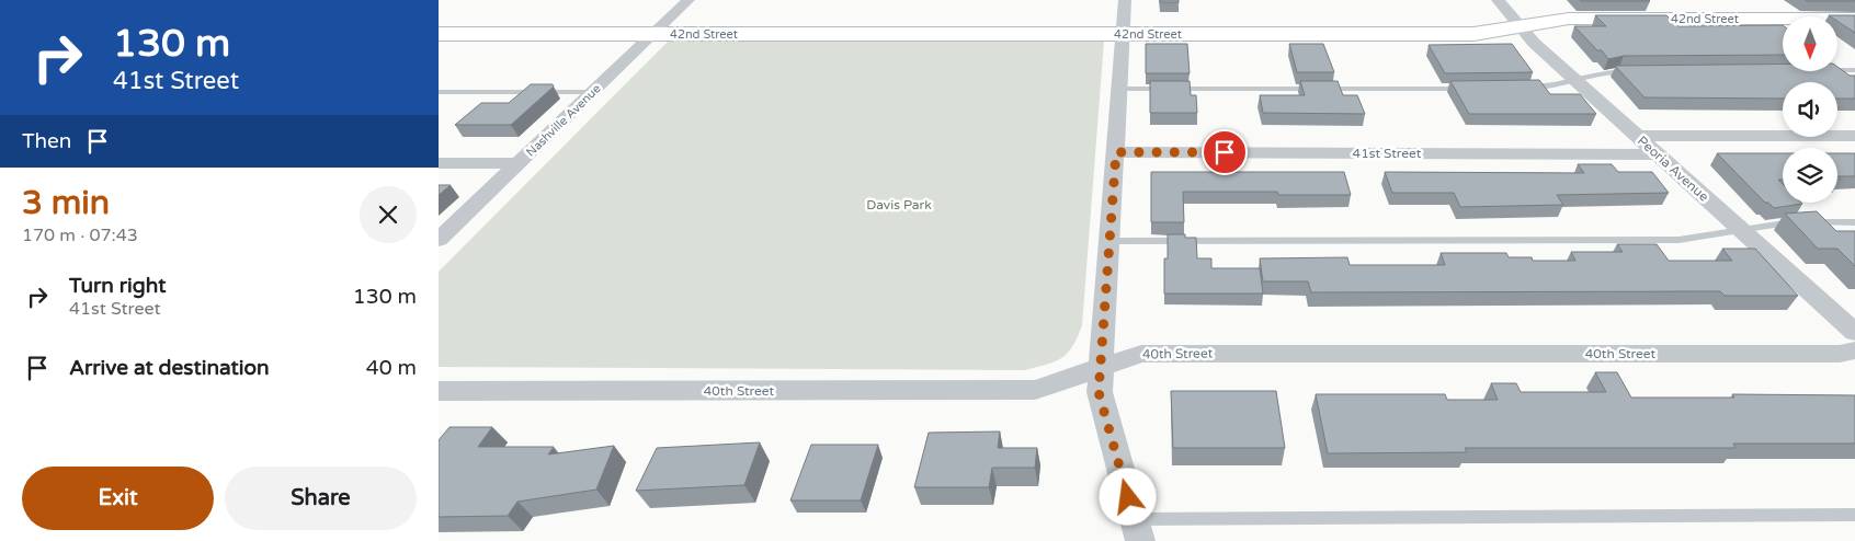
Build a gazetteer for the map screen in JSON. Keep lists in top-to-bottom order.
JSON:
{
  "streets": {
    "street": [
      "42nd Street",
      "Nashville Avenue",
      "41st Street",
      "Peoria Avenue",
      "40th Street"
    ]
  },
  "crossings": [
    ["42nd Street", "Nashville Avenue"],
    ["42nd Street", "Peoria Avenue"],
    ["41st Street", "Peoria Avenue"]
  ],
  "parks": ["Davis Park"],
  "north": "bottom",
  "page": {
    "turn": ["130 m", "41st Street"],
    "then": "Then",
    "heading": ["3 min", "170 m · 07:43"],
    "list": [
      {
        "name": "Turn right",
        "note": "41st Street",
        "value": "130 m"
      },
      {
        "name": "Arrive at destination",
        "value": "40 m"
      }
    ],
    "buttons": ["Exit", "Share"]
  }
}
